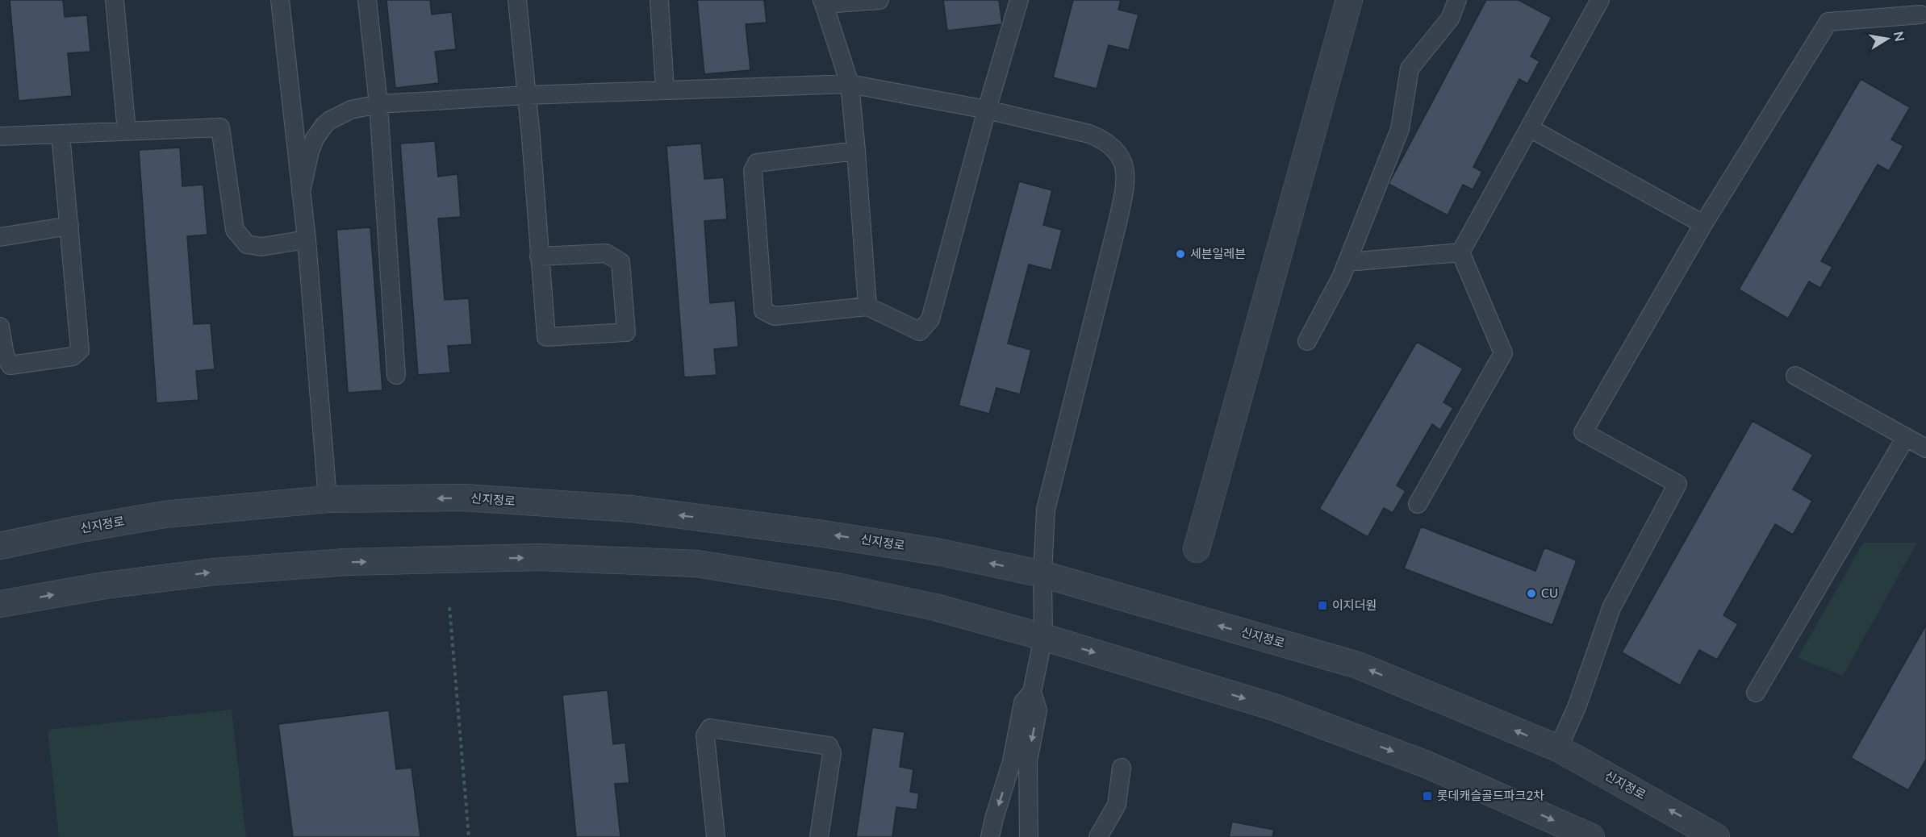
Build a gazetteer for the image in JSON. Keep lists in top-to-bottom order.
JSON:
{
  "streets": {
    "street": ["신지정로"]
  },
  "places": {
    "other": ["세븐일레븐", "CU"],
    "transit": ["이지더원", "롯데캐슬골드파크2차"]
  },
  "north": "right"
}
